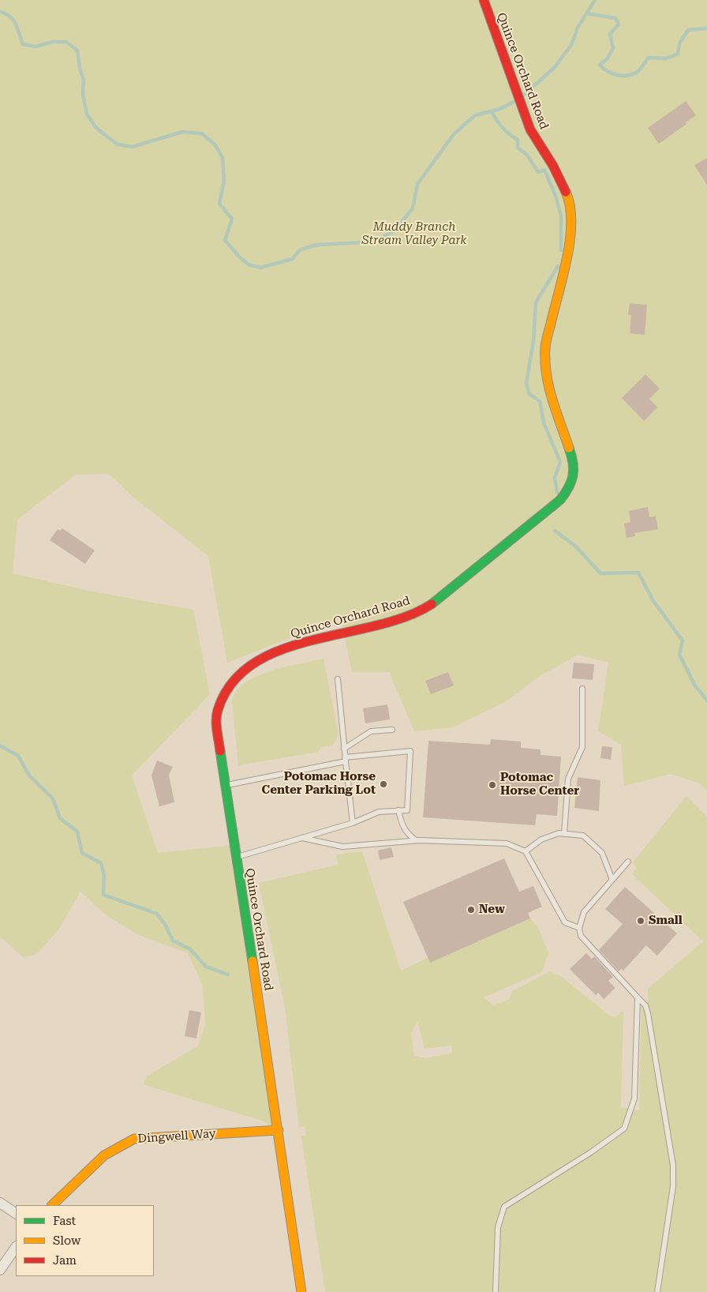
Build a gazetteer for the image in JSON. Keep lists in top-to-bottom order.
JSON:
{
  "streets": {
    "street": ["Quince Orchard Road", "Dingwell Way"]
  },
  "crossings": [
    ["Quince Orchard Road", "Dingwell Way"]
  ],
  "parks": ["Muddy Branch Stream Valley Park"],
  "places": [
    "Potomac Horse Center Parking Lot",
    "Potomac Horse Center",
    "New",
    "Small"
  ],
  "legend": ["Fast", "Slow", "Jam"]
}
